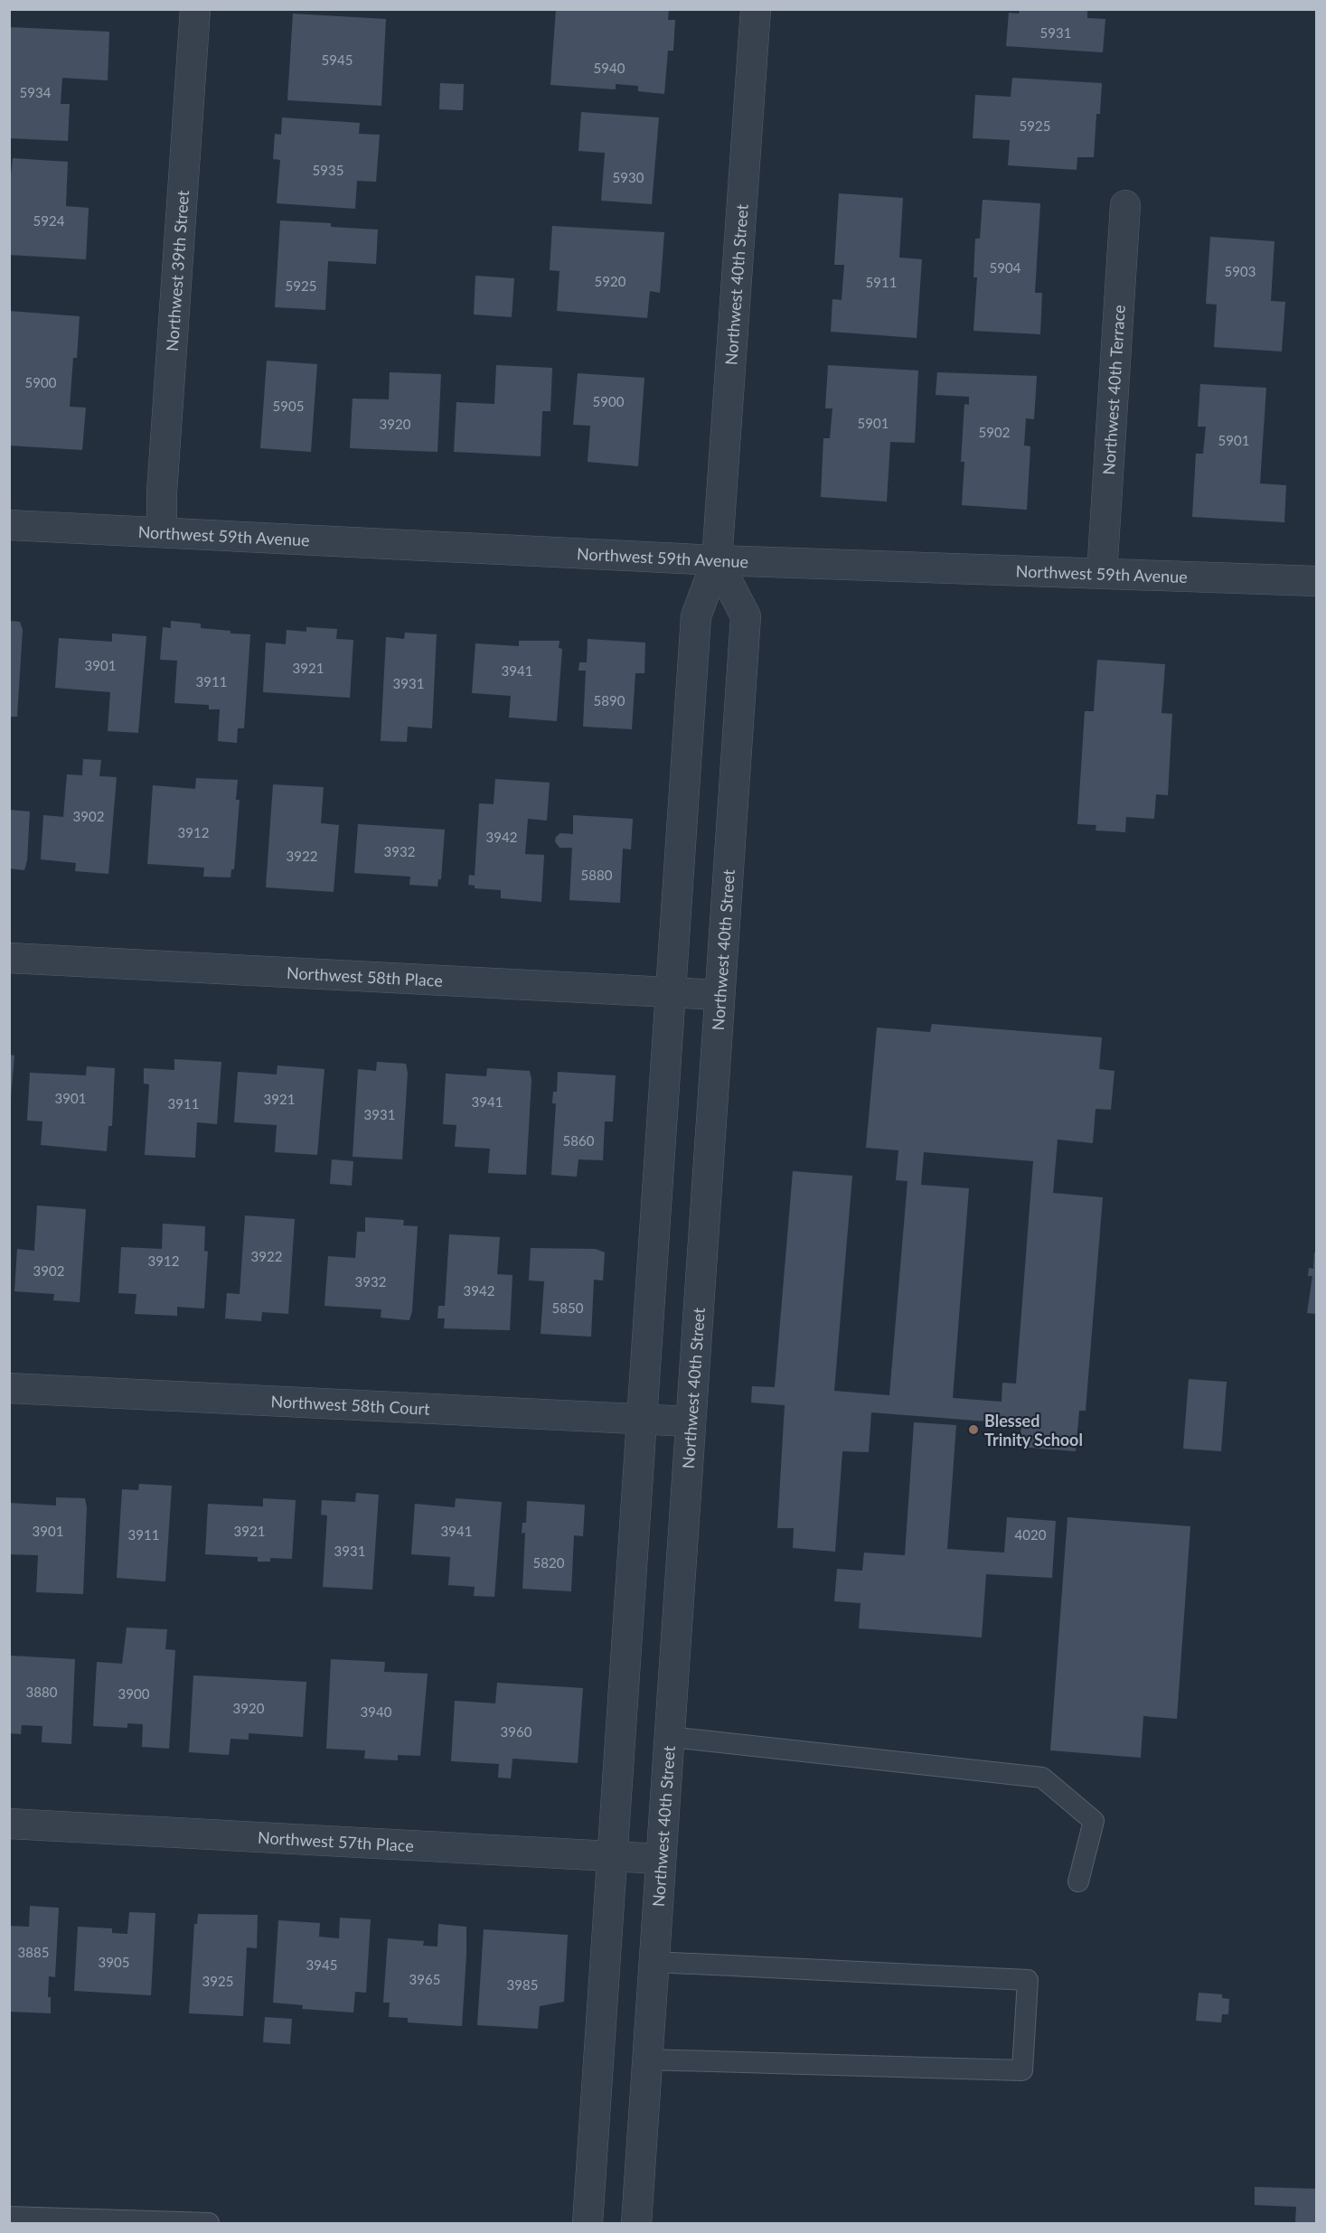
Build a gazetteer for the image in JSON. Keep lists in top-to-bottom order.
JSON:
{
  "streets": {
    "street": [
      "Northwest 39th Street",
      "Northwest 40th Street",
      "Northwest 40th Terrace",
      "Northwest 59th Avenue",
      "Northwest 58th Place",
      "Northwest 58th Court",
      "Northwest 57th Place"
    ]
  },
  "crossings": [
    ["Northwest 39th Street", "Northwest 59th Avenue"],
    ["Northwest 40th Street", "Northwest 59th Avenue"],
    ["Northwest 40th Street", "Northwest 58th Place"],
    ["Northwest 40th Street", "Northwest 58th Court"],
    ["Northwest 40th Street", "Northwest 57th Place"],
    ["Northwest 40th Terrace", "Northwest 59th Avenue"]
  ],
  "places": ["Blessed Trinity School"],
  "house_numbers": [
    "5931",
    "5945",
    "5940",
    "5934",
    "5925",
    "5935",
    "5930",
    "5924",
    "5904",
    "5903",
    "5920",
    "5911",
    "5925",
    "5900",
    "5900",
    "5905",
    "5901",
    "3920",
    "5902",
    "5901",
    "3901",
    "3921",
    "3941",
    "3911",
    "3931",
    "5890",
    "3902",
    "3912",
    "3942",
    "3932",
    "3922",
    "5880",
    "3901",
    "3921",
    "3941",
    "3911",
    "3931",
    "5860",
    "3922",
    "3912",
    "3902",
    "3932",
    "3942",
    "5850",
    "3901",
    "3921",
    "3941",
    "3911",
    "4020",
    "3931",
    "5820",
    "3880",
    "3900",
    "3920",
    "3940",
    "3960",
    "3885",
    "3905",
    "3945",
    "3965",
    "3925",
    "3985"
  ]
}
